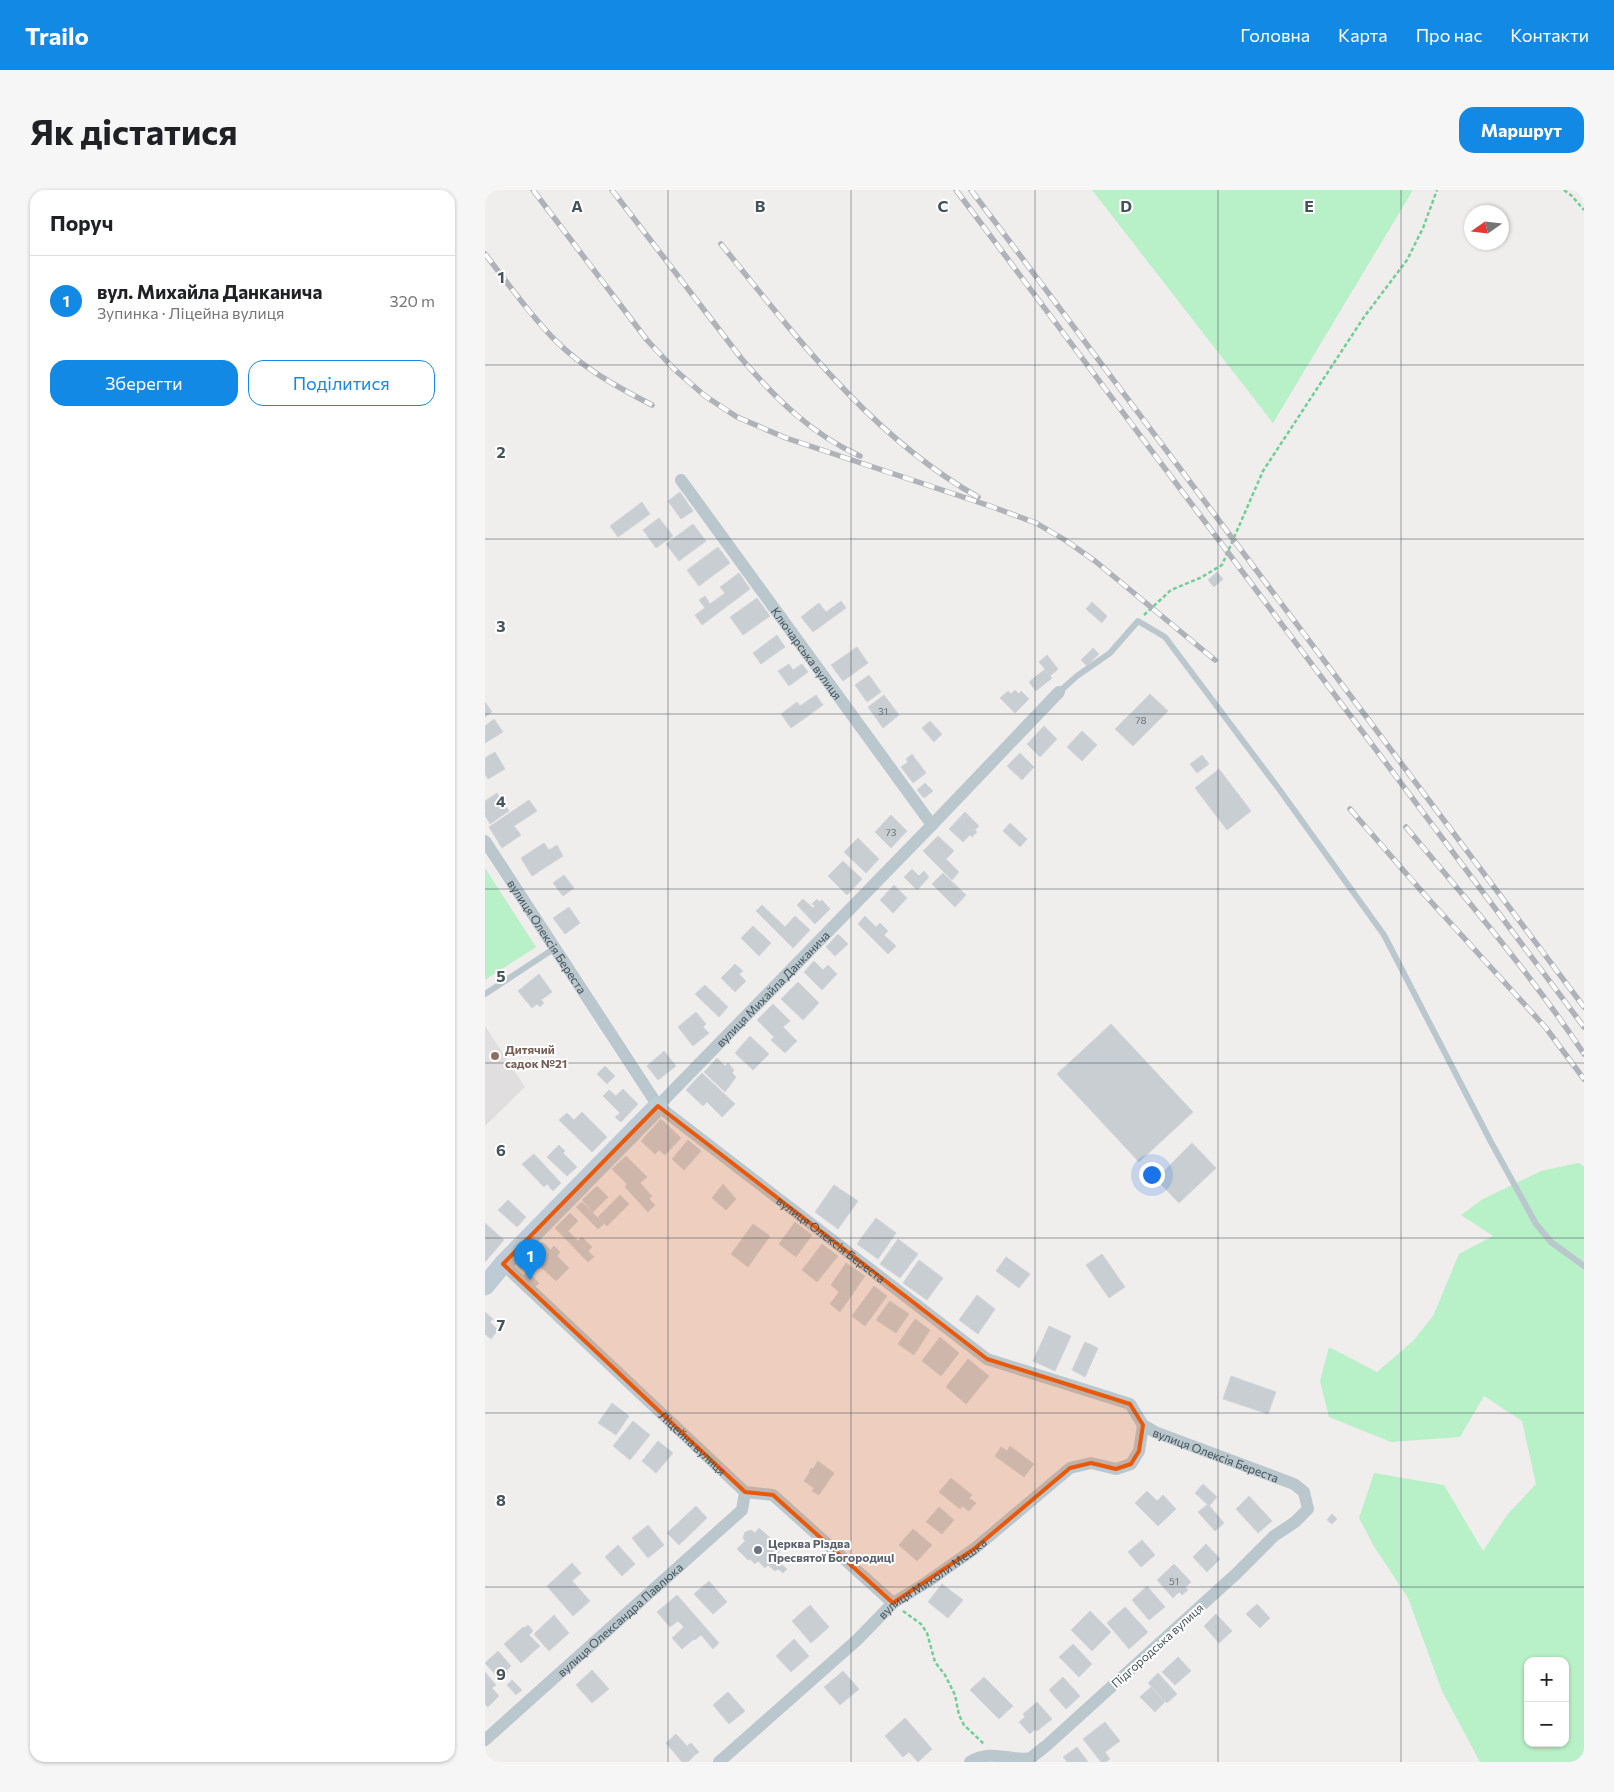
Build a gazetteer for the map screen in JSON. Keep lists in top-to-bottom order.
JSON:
{
  "streets": {
    "street": [
      "Ключарська вулиця",
      "вулиця Олексія Береста",
      "вулиця Михайла Данканича",
      "Ліцейна вулиця",
      "вулиця Миколи Мешка",
      "вулиця Олександра Павлюка",
      "Підгородська вулиця"
    ]
  },
  "crossings": [
    ["Ключарська вулиця", "вулиця Михайла Данканича"],
    ["вулиця Олексія Береста", "вулиця Михайла Данканича"],
    ["вулиця Олексія Береста", "вулиця Миколи Мешка"],
    ["вулиця Олексія Береста", "Підгородська вулиця"],
    ["вулиця Михайла Данканича", "Ліцейна вулиця"],
    ["Ліцейна вулиця", "вулиця Олександра Павлюка"]
  ],
  "places": ["Дитячий садок №21", "Церква Різдва Пресвятої Богородиці"],
  "house_numbers": [
    "31",
    "78",
    "73",
    "51"
  ],
  "north": "left",
  "page": {
    "header": "Trailo",
    "nav": [
      "Головна",
      "Карта",
      "Про нас",
      "Контакти"
    ],
    "buttons": [
      "Маршрут",
      ["Зберегти", "Поділитися"]
    ],
    "title": "Як дістатися",
    "heading": "Поруч",
    "list": [
      {
        "mark": "1",
        "name": "вул. Михайла Данканича",
        "note": "Зупинка · Ліцейна вулиця",
        "value": "320 m"
      }
    ],
    "pins": "1",
    "map_buttons": ["+", "−"]
  },
  "grid": {
    "columns": [
      "A",
      "B",
      "C",
      "D",
      "E"
    ],
    "rows": [
      "1",
      "2",
      "3",
      "4",
      "5",
      "6",
      "7",
      "8",
      "9"
    ]
  }
}
